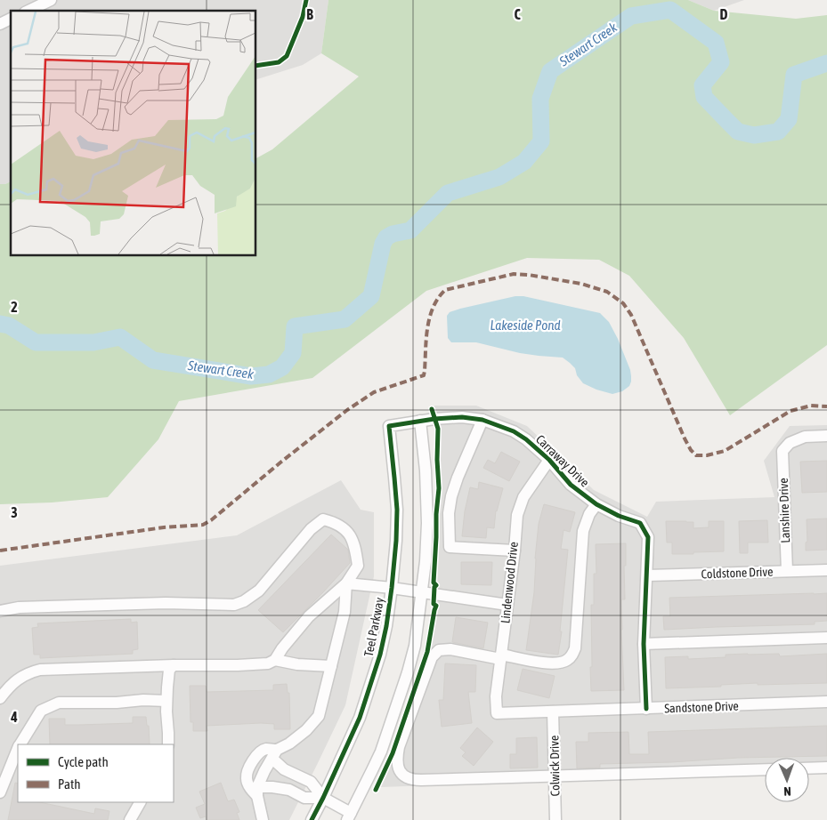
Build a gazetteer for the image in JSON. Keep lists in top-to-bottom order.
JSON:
{
  "streets": {
    "street": [
      "Carraway Drive",
      "Lanshire Drive",
      "Coldstone Drive",
      "Lindenwood Drive",
      "Teel Parkway",
      "Sandstone Drive",
      "Colwick Drive"
    ]
  },
  "crossings": [
    ["Carraway Drive", "Coldstone Drive"],
    ["Carraway Drive", "Lindenwood Drive"],
    ["Carraway Drive", "Teel Parkway"],
    ["Carraway Drive", "Sandstone Drive"],
    ["Lanshire Drive", "Coldstone Drive"],
    ["Lindenwood Drive", "Sandstone Drive"],
    ["Sandstone Drive", "Colwick Drive"]
  ],
  "water": ["Stewart Creek", "Lakeside Pond"],
  "legend": ["Cycle path", "Path"],
  "north": "bottom",
  "grid": {
    "columns": ["B", "C", "D"],
    "rows": ["2", "3", "4"]
  }
}
